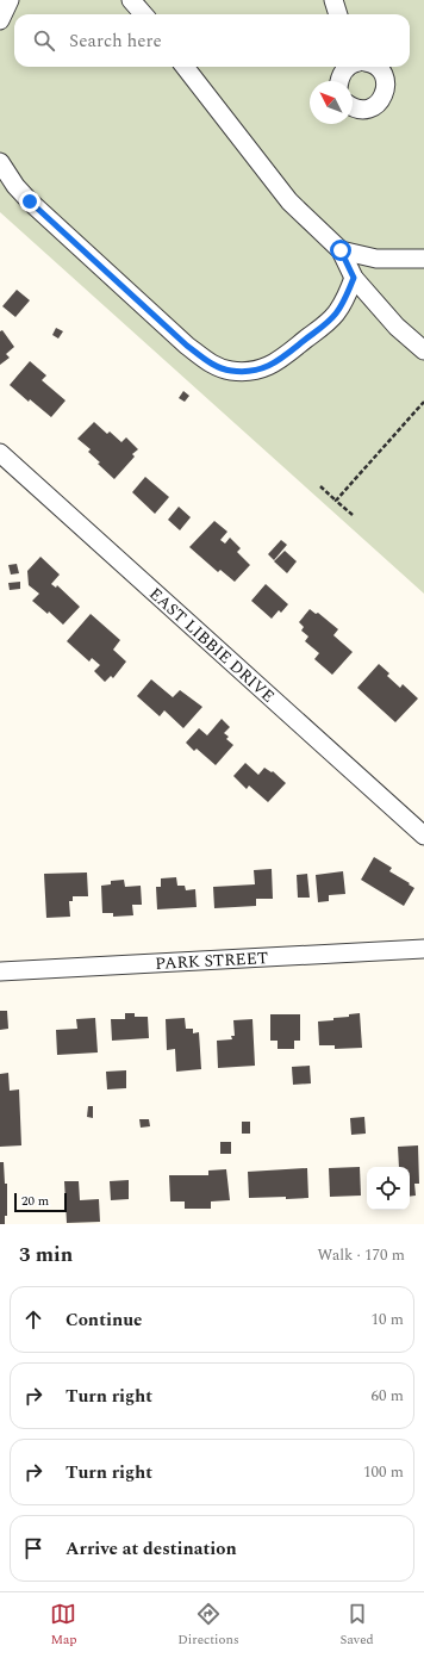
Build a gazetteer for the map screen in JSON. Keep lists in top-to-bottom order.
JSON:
{
  "streets": {
    "street": ["EAST LIBBIE DRIVE", "PARK STREET"]
  },
  "scale_bar": "20 m",
  "north": "top left",
  "page": {
    "search": "Search here",
    "scale": "20 m",
    "heading": ["3 min", "Walk · 170 m"],
    "list": [
      ["Continue", "10 m"],
      ["Turn right", "60 m"],
      ["Turn right", "100 m"],
      "Arrive at destination"
    ],
    "nav": ["Map", "Directions", "Saved"]
  }
}
